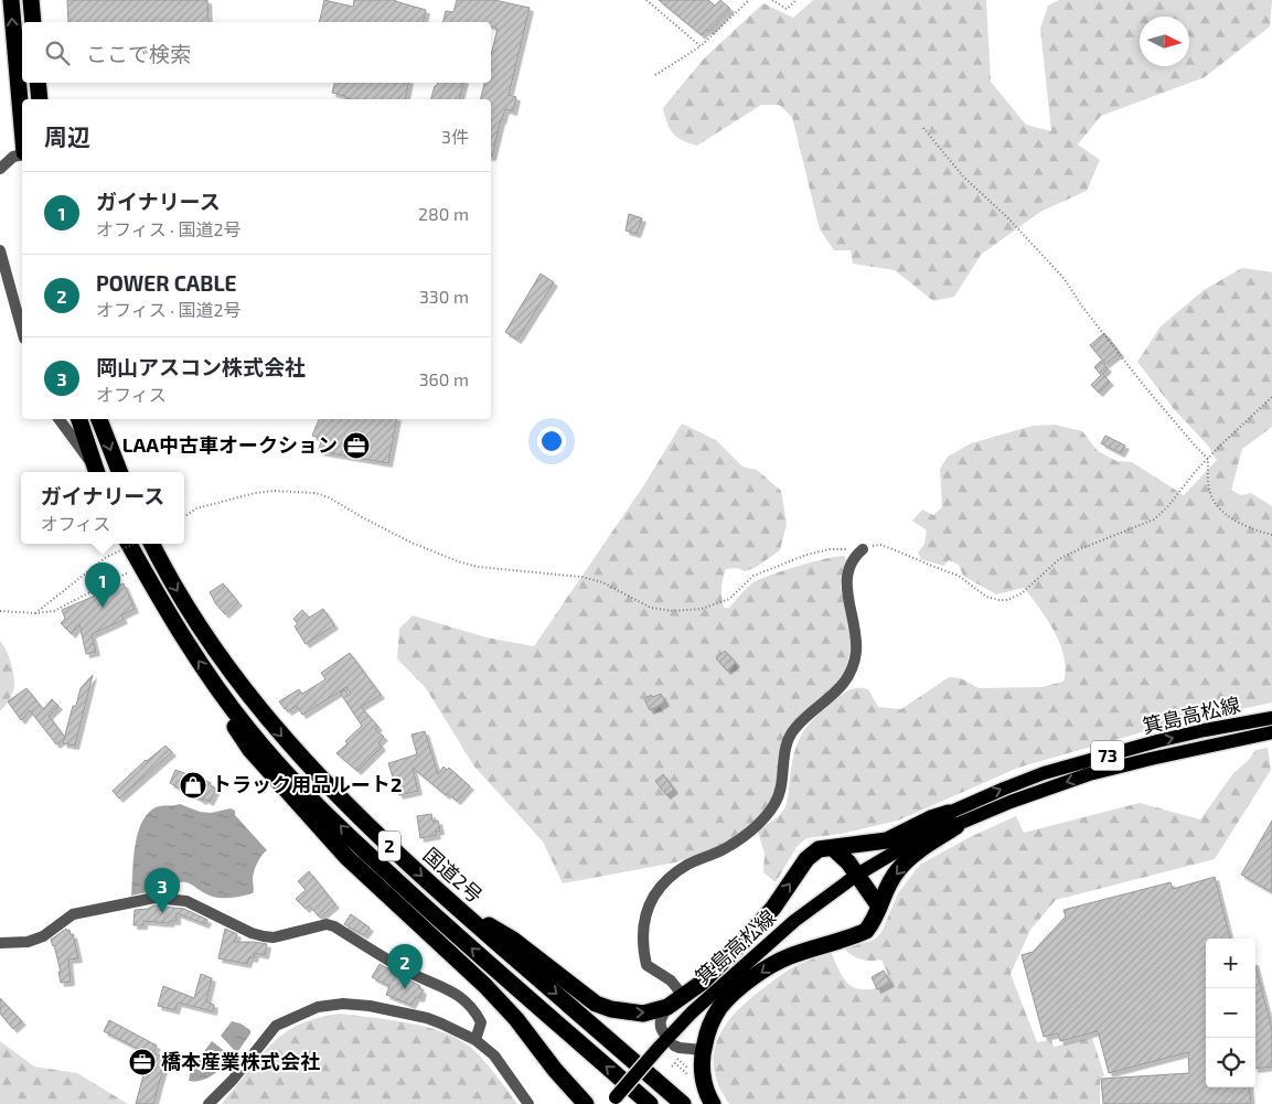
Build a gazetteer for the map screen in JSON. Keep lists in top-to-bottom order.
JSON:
{
  "streets": {
    "highway": ["2", "国道2号"],
    "main road": ["箕島高松線", "73"]
  },
  "places": {
    "office": ["LAA中古車オークション", "橋本産業株式会社"],
    "shop": ["トラック用品ルート2"]
  },
  "north": "right",
  "page": {
    "search": "ここで検索",
    "heading": ["周辺", "3件"],
    "list": [
      {
        "mark": "1",
        "name": "ガイナリース",
        "note": "オフィス · 国道2号",
        "value": "280 m"
      },
      {
        "mark": "2",
        "name": "POWER CABLE",
        "note": "オフィス · 国道2号",
        "value": "330 m"
      },
      {
        "mark": "3",
        "name": "岡山アスコン株式会社",
        "note": "オフィス",
        "value": "360 m"
      }
    ],
    "popup": ["ガイナリース", "オフィス"],
    "pins": ["1", "3", "2"],
    "map_buttons": ["+", "−"]
  }
}
